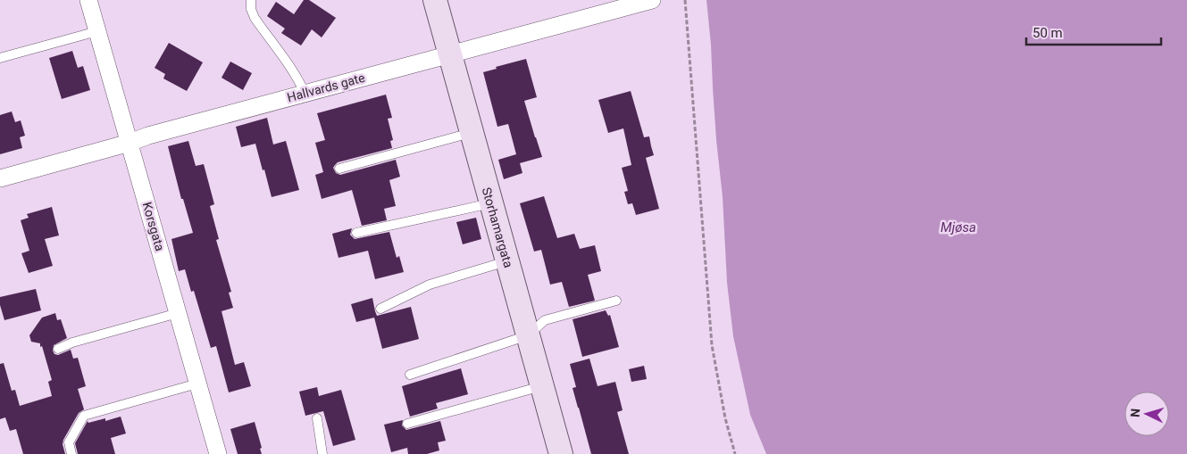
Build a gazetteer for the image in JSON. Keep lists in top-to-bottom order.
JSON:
{
  "streets": {
    "main road": ["Storhamargata"],
    "street": ["Hallvards gate", "Korsgata"]
  },
  "crossings": [
    ["Hallvards gate", "Korsgata"],
    ["Hallvards gate", "Storhamargata"]
  ],
  "water": ["Mjøsa"],
  "scale_bar": "50 m",
  "north": "left"
}
